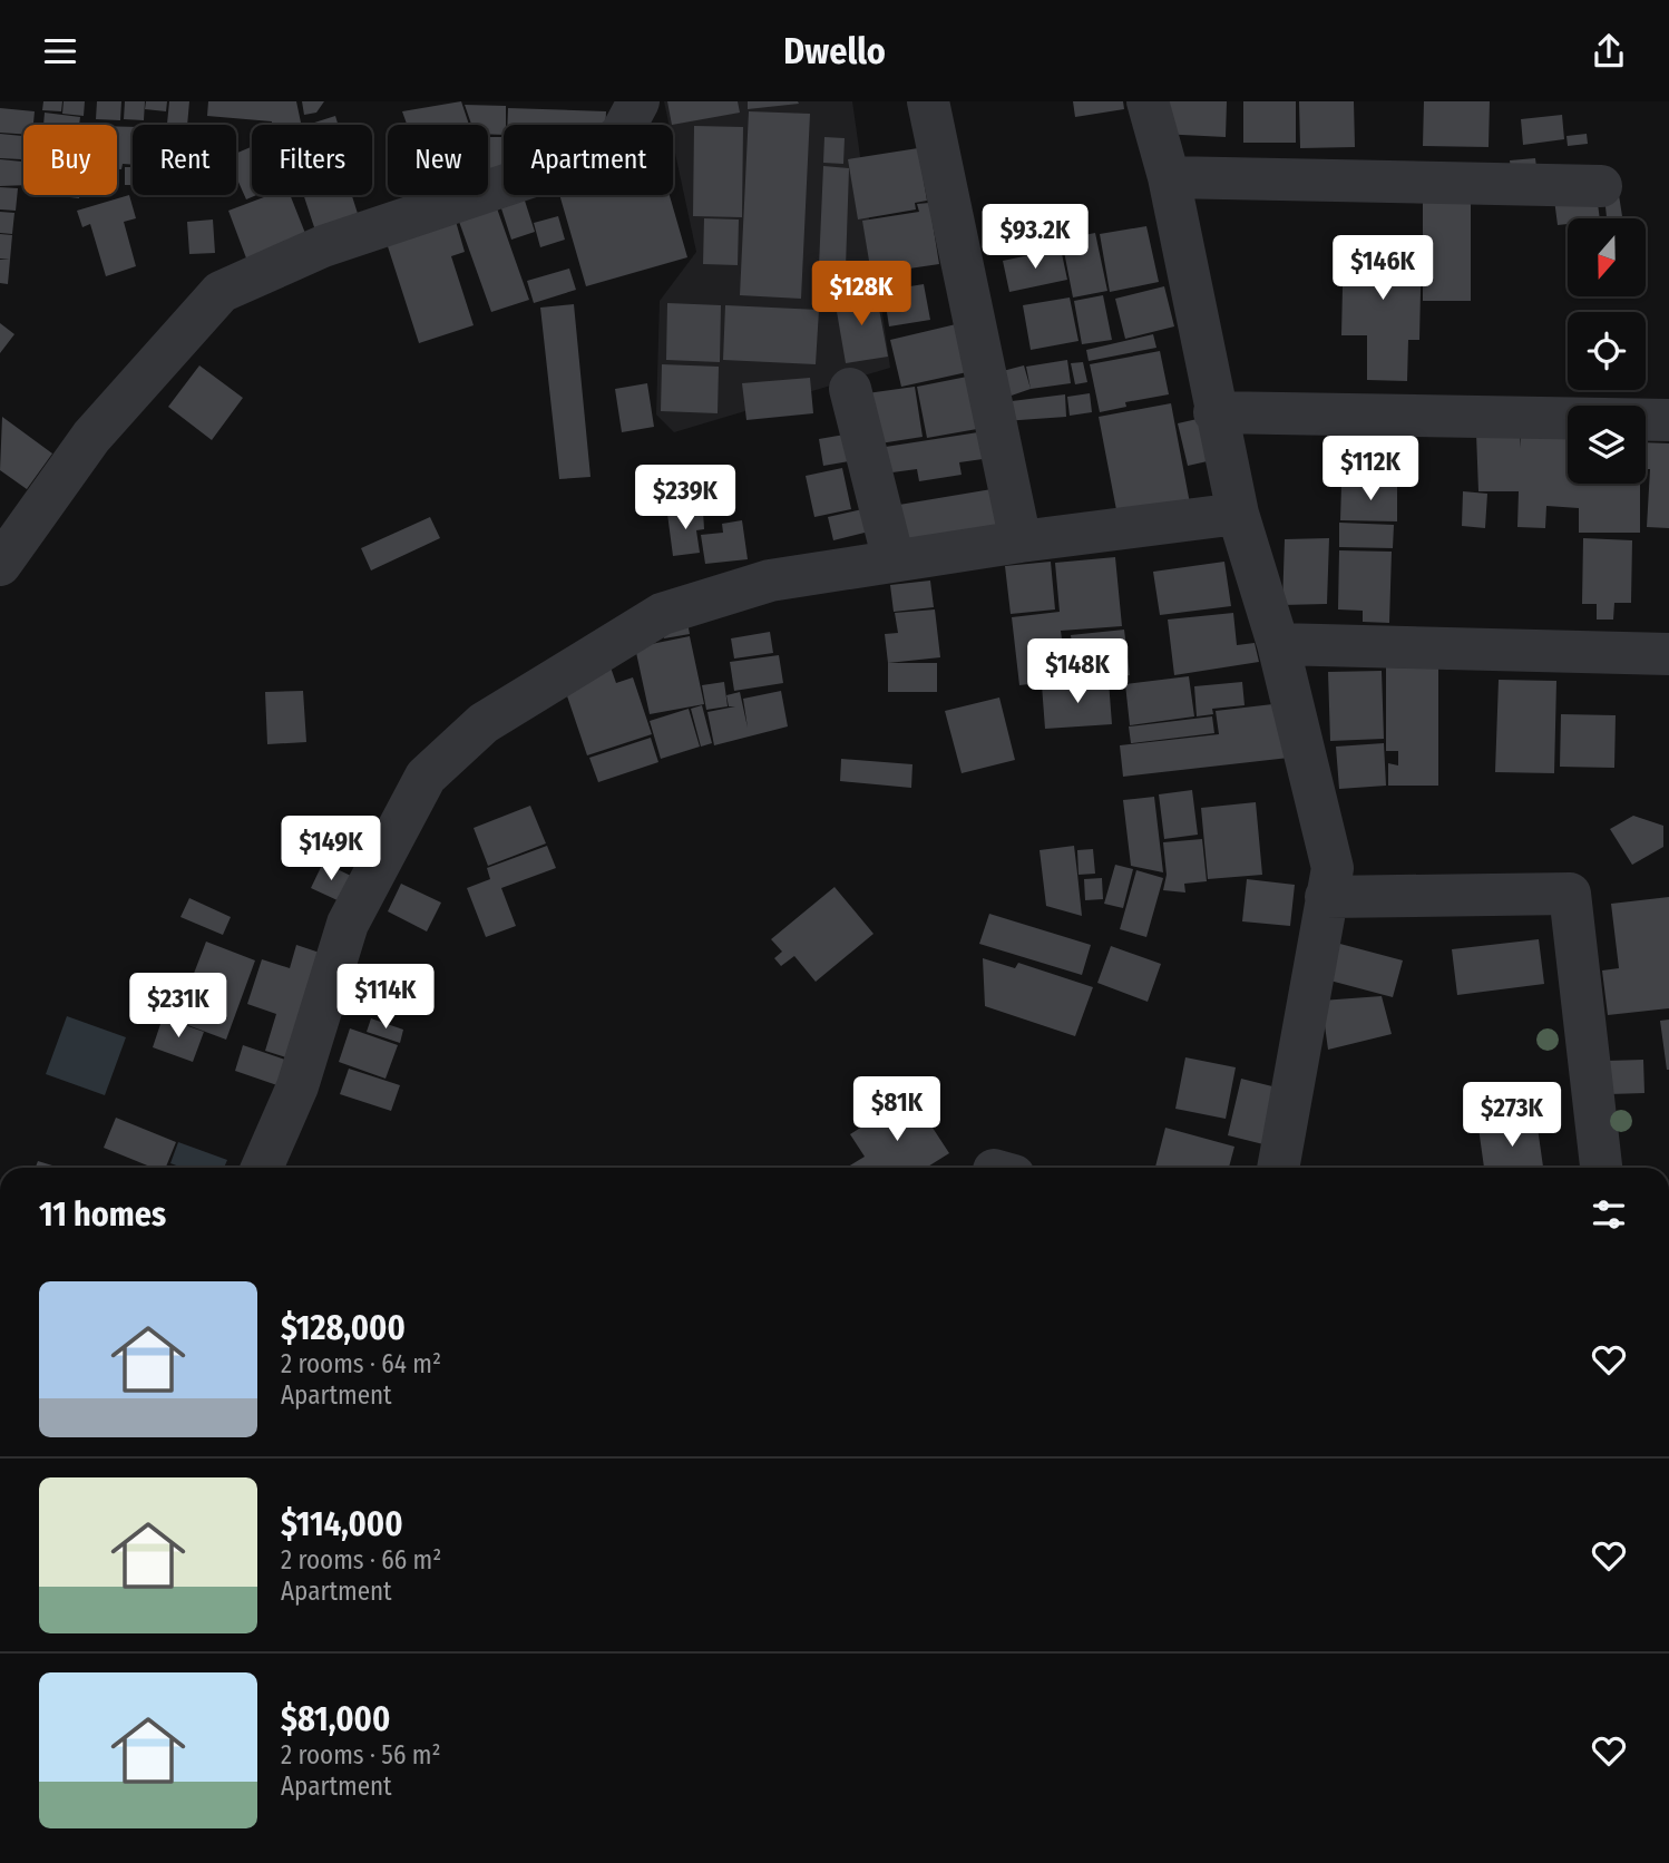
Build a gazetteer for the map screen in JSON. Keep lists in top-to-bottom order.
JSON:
{
  "north": "bottom",
  "page": {
    "header": "Dwello",
    "chip": [
      "Buy",
      "Rent",
      "Filters",
      "New",
      "Apartment"
    ],
    "price": [
      "$93.2K",
      "$146K",
      "$128K",
      "$112K",
      "$239K",
      "$148K",
      "$149K",
      "$114K",
      "$231K",
      "$81K",
      "$273K"
    ],
    "heading": "11 homes",
    "list": [
      {
        "name": "$128,000",
        "note": "2 rooms · 64 m² · Apartment"
      },
      {
        "name": "$114,000",
        "note": "2 rooms · 66 m² · Apartment"
      },
      {
        "name": "$81,000",
        "note": "2 rooms · 56 m² · Apartment"
      }
    ]
  }
}
